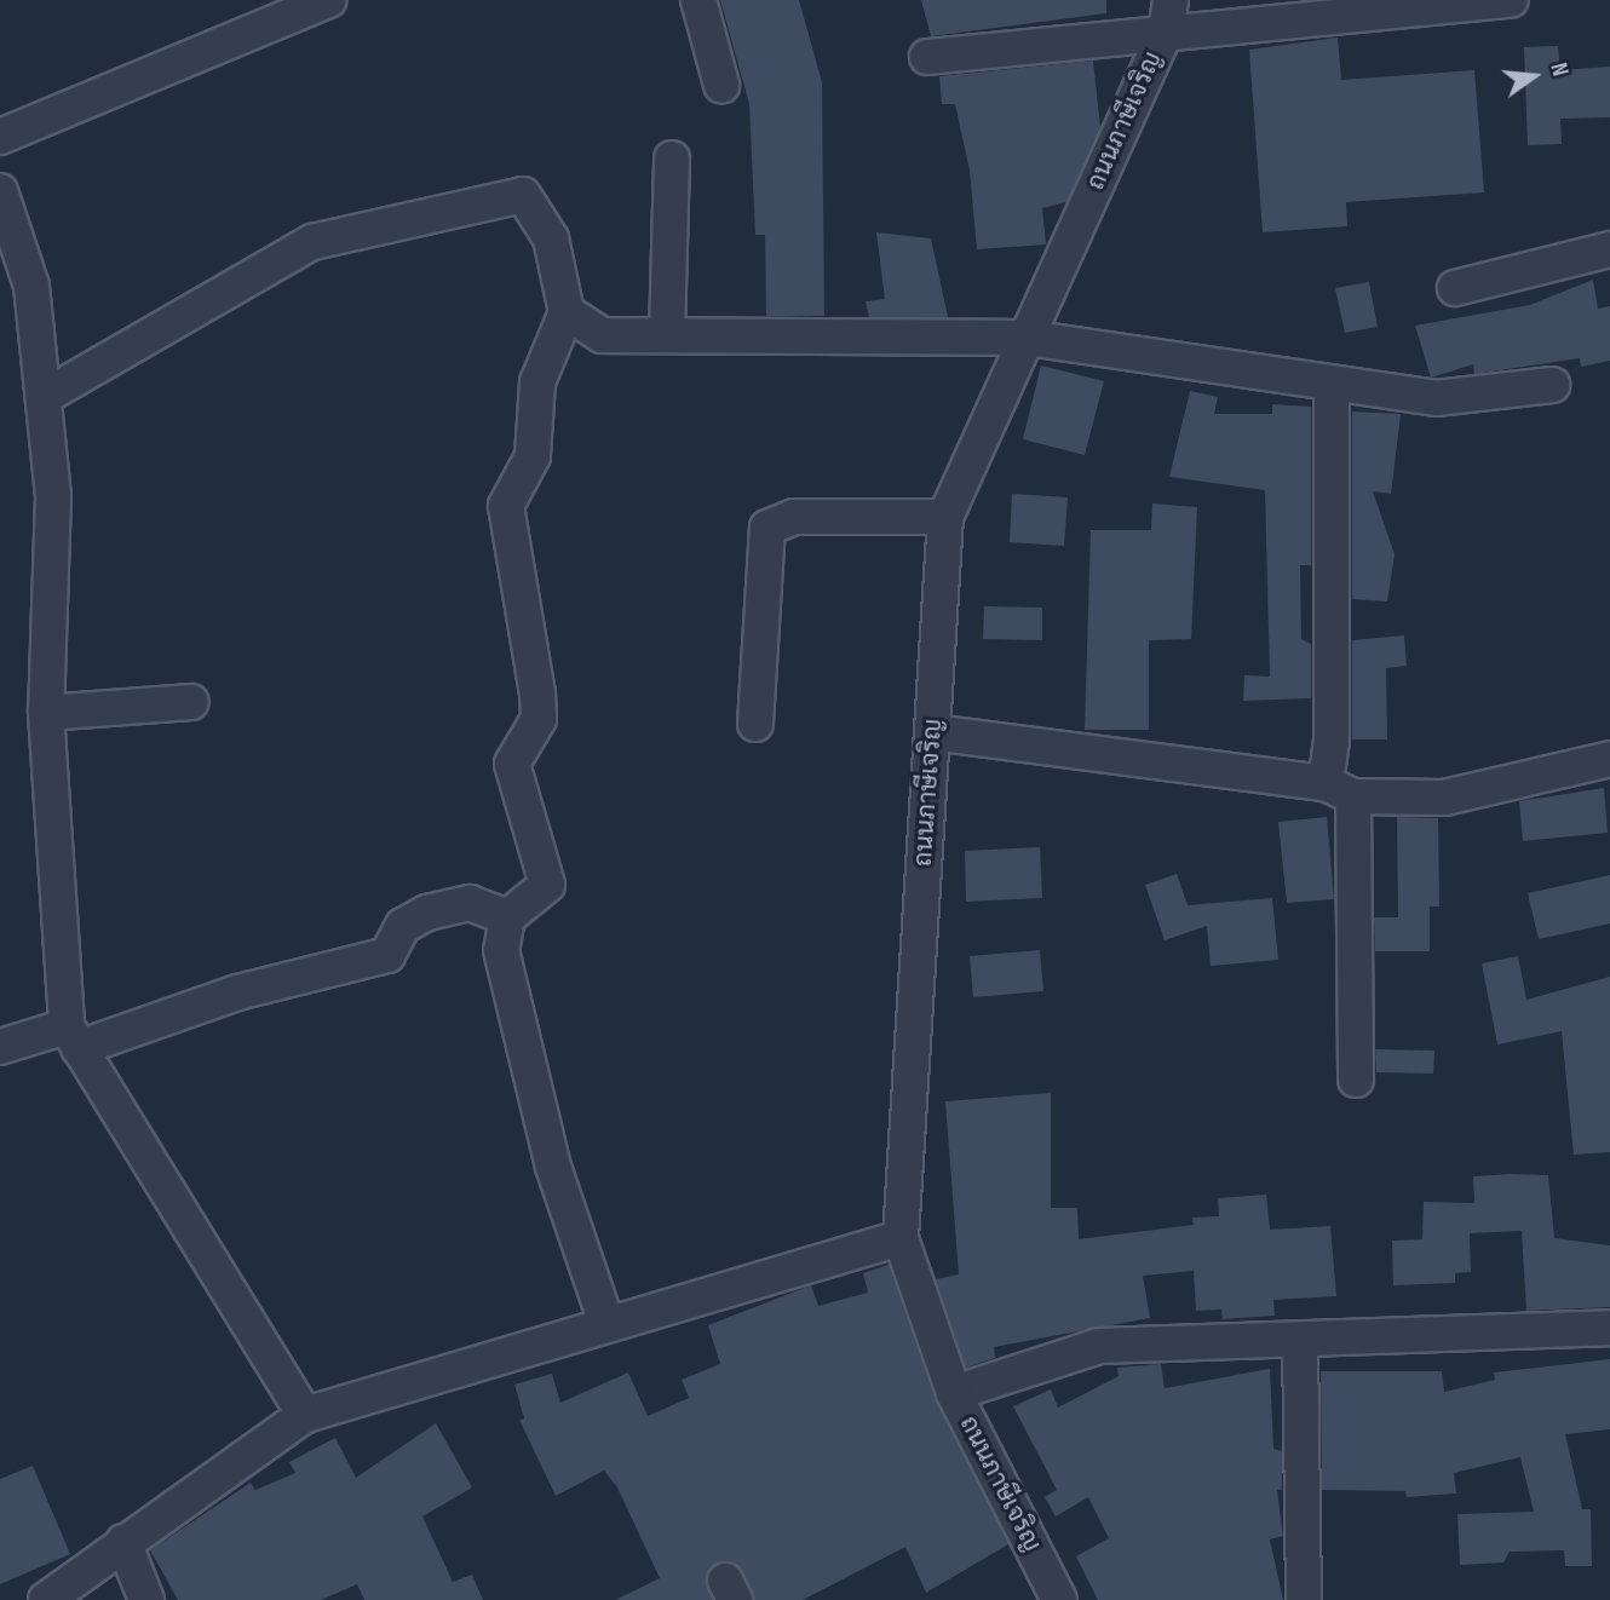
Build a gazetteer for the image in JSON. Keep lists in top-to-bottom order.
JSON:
{
  "streets": {
    "street": ["ถนนภาษีเจริญ"]
  },
  "north": "right"
}
